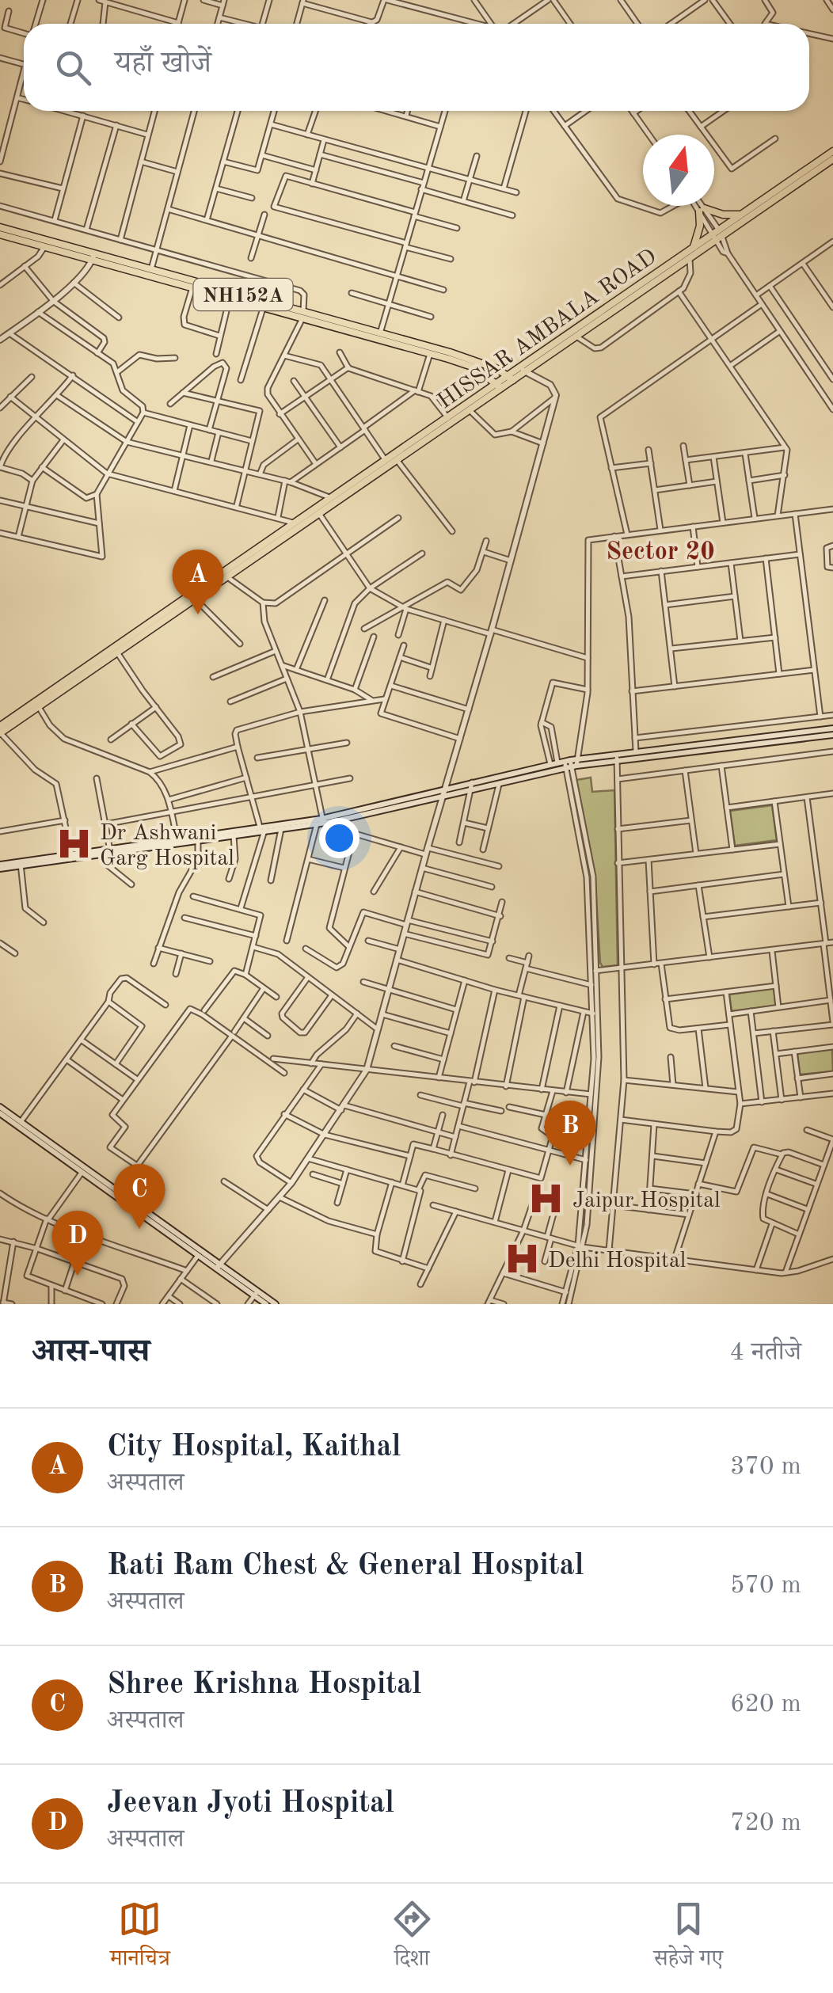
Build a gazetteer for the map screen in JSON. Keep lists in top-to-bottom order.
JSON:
{
  "streets": {
    "main road": ["NH152A", "HISSAR AMBALA ROAD"]
  },
  "crossings": [
    ["NH152A", "HISSAR AMBALA ROAD"]
  ],
  "districts": ["Sector 20"],
  "places": {
    "hospital": ["Dr Ashwani Garg Hospital", "Jaipur Hospital", "Delhi Hospital"]
  },
  "north": "top",
  "page": {
    "search": "यहाँ खोजें",
    "pins": [
      "A",
      "B",
      "C",
      "D"
    ],
    "heading": ["आस-पास", "4 नतीजे"],
    "list": [
      {
        "mark": "A",
        "name": "City Hospital, Kaithal",
        "note": "अस्पताल",
        "value": "370 m"
      },
      {
        "mark": "B",
        "name": "Rati Ram Chest & General Hospital",
        "note": "अस्पताल",
        "value": "570 m"
      },
      {
        "mark": "C",
        "name": "Shree Krishna Hospital",
        "note": "अस्पताल",
        "value": "620 m"
      },
      {
        "mark": "D",
        "name": "Jeevan Jyoti Hospital",
        "note": "अस्पताल",
        "value": "720 m"
      }
    ],
    "nav": ["मानचित्र", "दिशा", "सहेजे गए"]
  }
}
